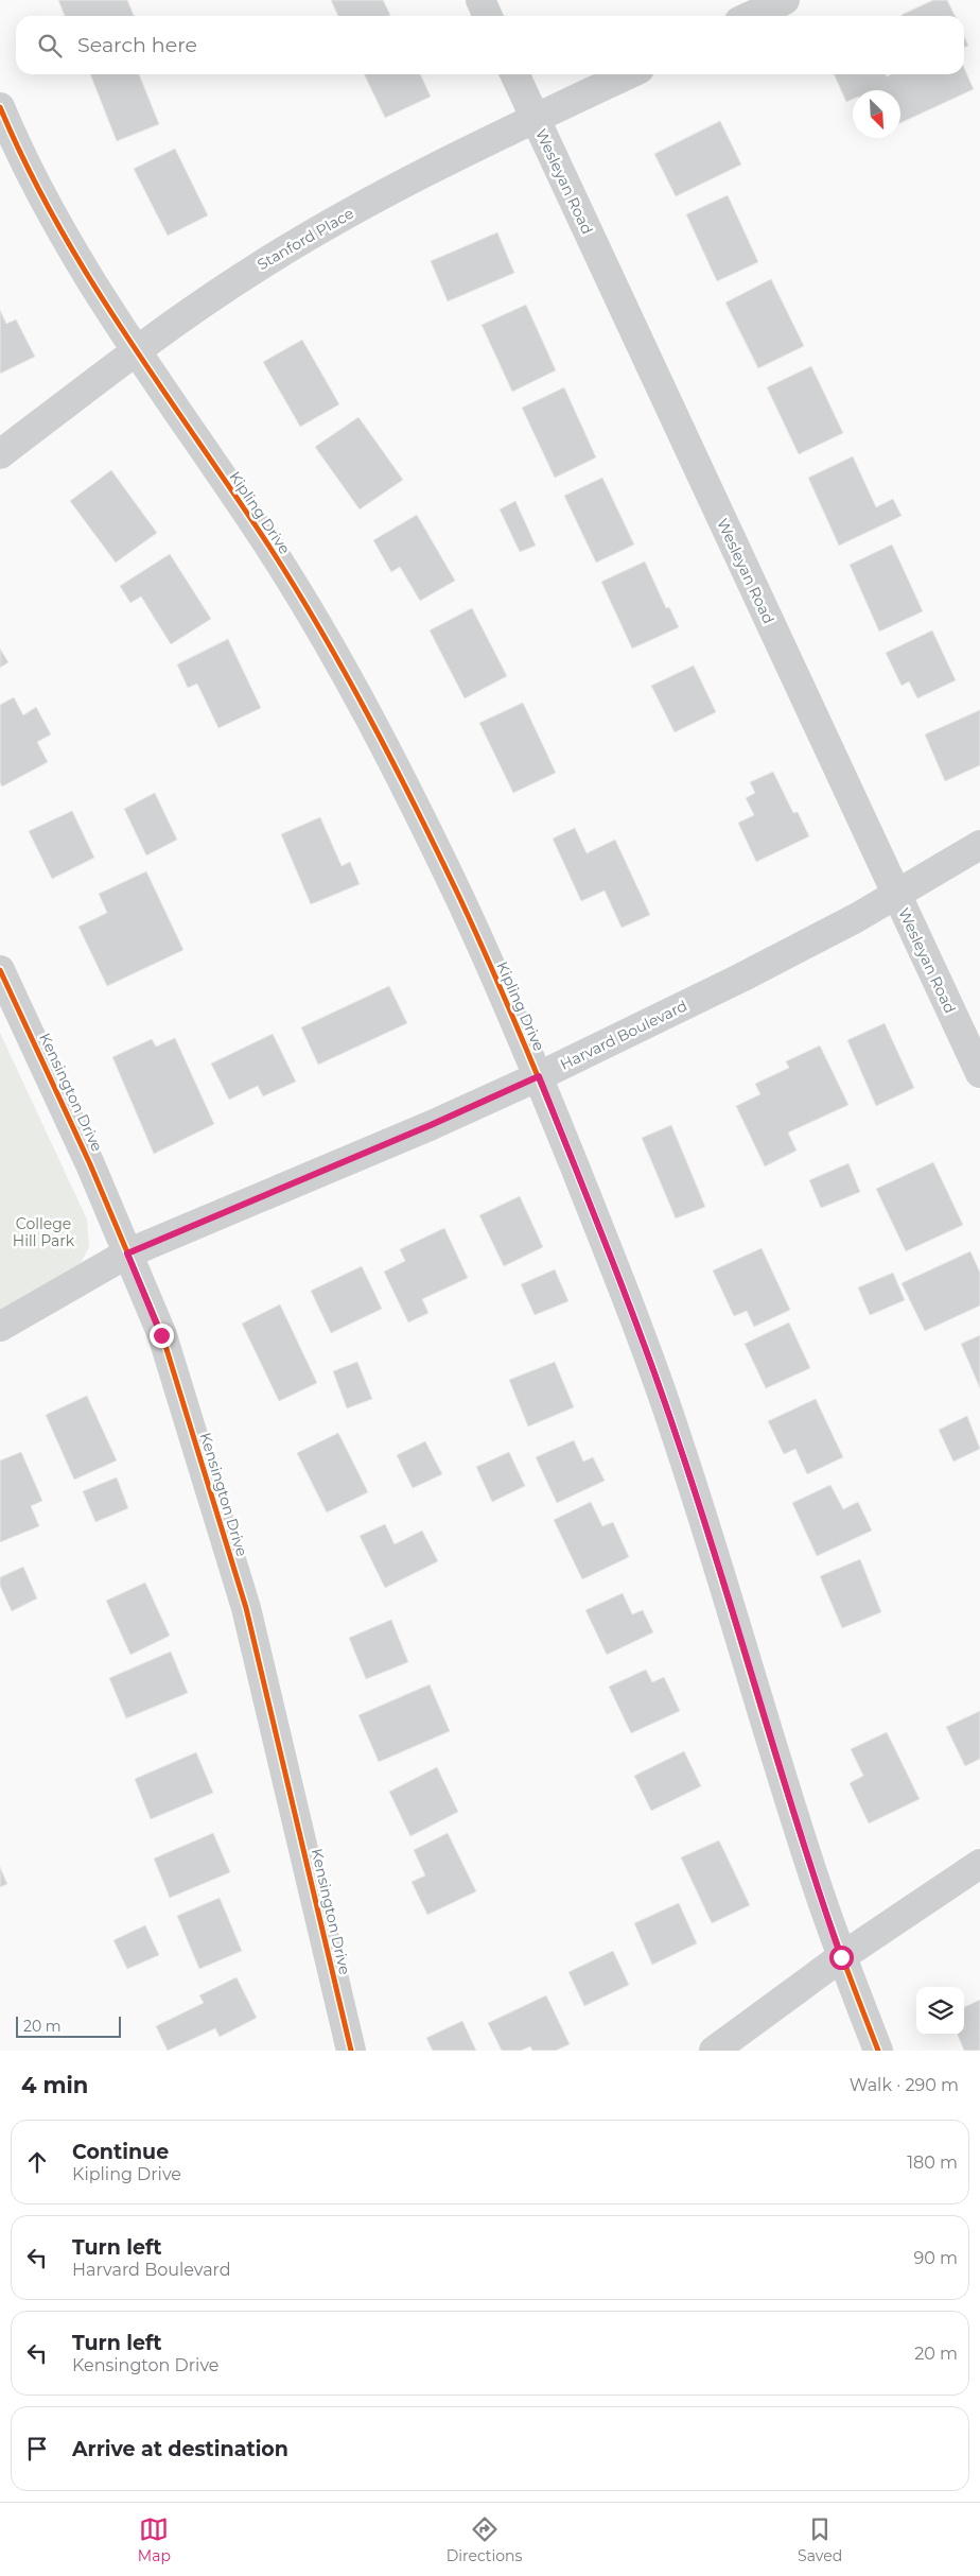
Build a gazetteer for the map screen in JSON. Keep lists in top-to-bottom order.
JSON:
{
  "streets": {
    "street": [
      "Wesleyan Road",
      "Stanford Place",
      "Kipling Drive",
      "Harvard Boulevard",
      "Kensington Drive"
    ]
  },
  "crossings": [
    ["Wesleyan Road", "Stanford Place"],
    ["Wesleyan Road", "Harvard Boulevard"],
    ["Stanford Place", "Kipling Drive"],
    ["Kipling Drive", "Harvard Boulevard"],
    ["Harvard Boulevard", "Kensington Drive"]
  ],
  "parks": ["College Hill Park"],
  "scale_bar": "20 m",
  "north": "bottom right",
  "page": {
    "search": "Search here",
    "scale": "20 m",
    "heading": ["4 min", "Walk · 290 m"],
    "list": [
      ["Continue", "Kipling Drive", "180 m"],
      ["Turn left", "Harvard Boulevard", "90 m"],
      ["Turn left", "Kensington Drive", "20 m"],
      "Arrive at destination"
    ],
    "nav": ["Map", "Directions", "Saved"]
  }
}
